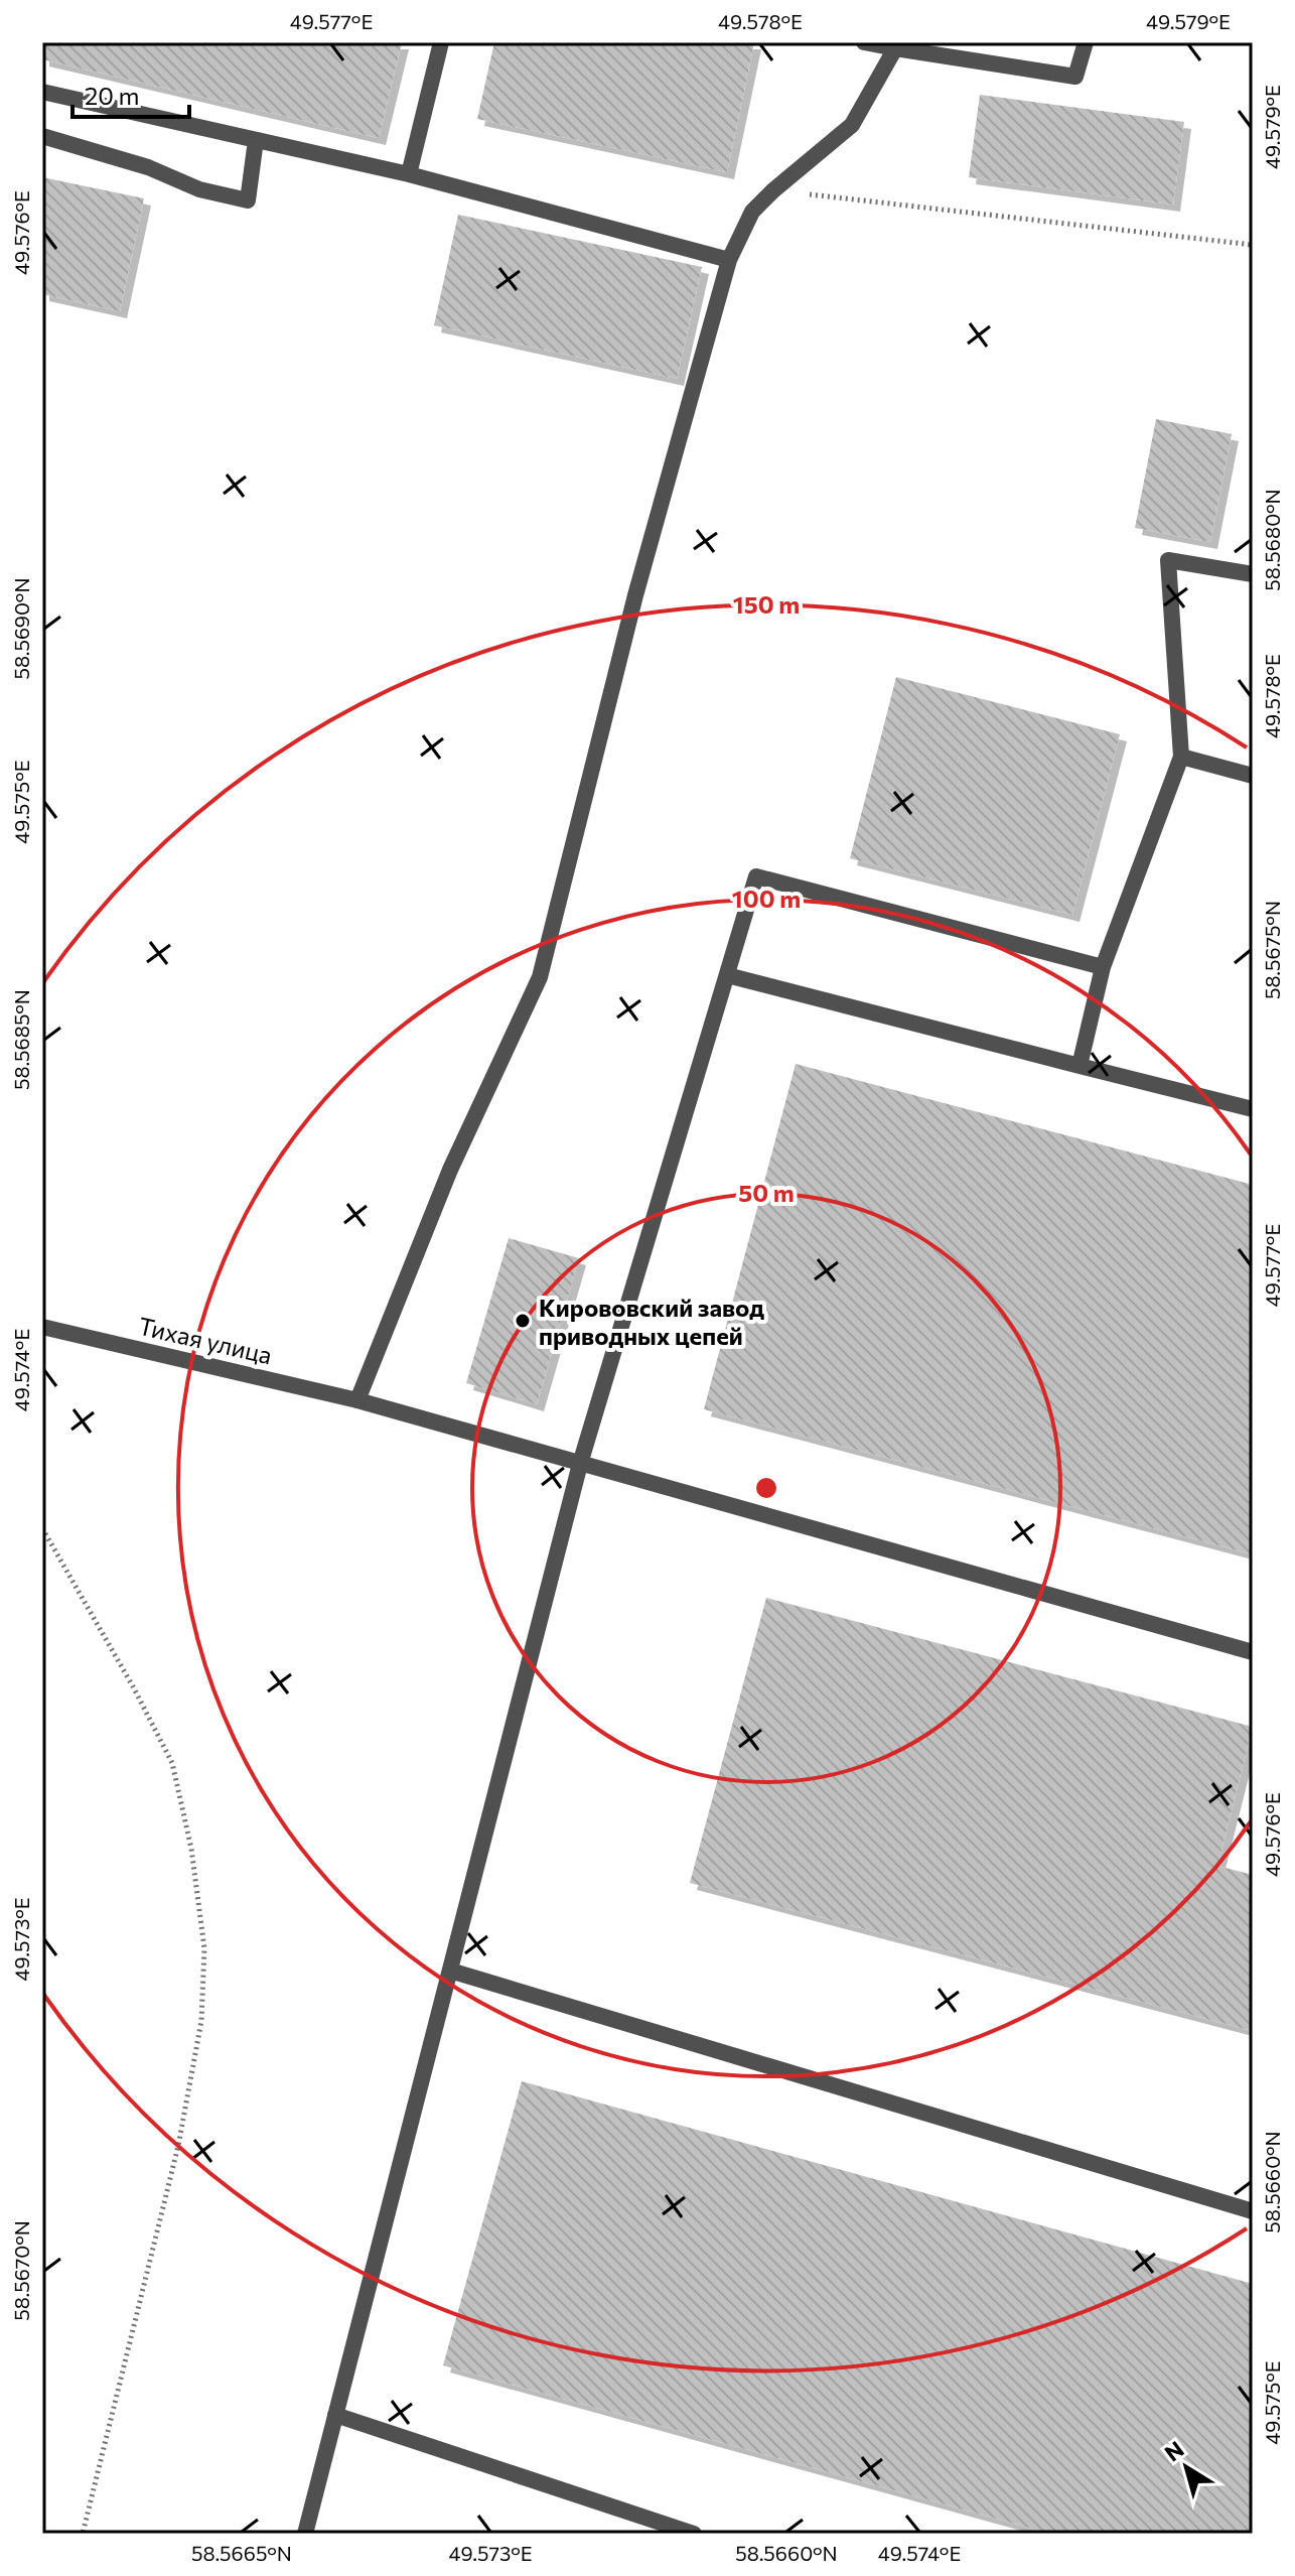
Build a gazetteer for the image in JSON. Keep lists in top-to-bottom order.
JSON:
{
  "streets": {
    "street": ["Тихая улица"]
  },
  "places": ["Кирововский завод приводных цепей"],
  "scale_bar": "20 m",
  "north": "top left",
  "coordinates": [
    "49.577°E",
    "49.578°E",
    "49.579°E",
    "49.576°E",
    "58.5680°N",
    "58.5690°N",
    "49.575°E",
    "58.5675°N",
    "58.5685°N",
    "49.574°E",
    "49.573°E",
    "58.5660°N",
    "58.5670°N",
    "58.5665°N"
  ],
  "rings": ["150 m", "100 m", "50 m"]
}
